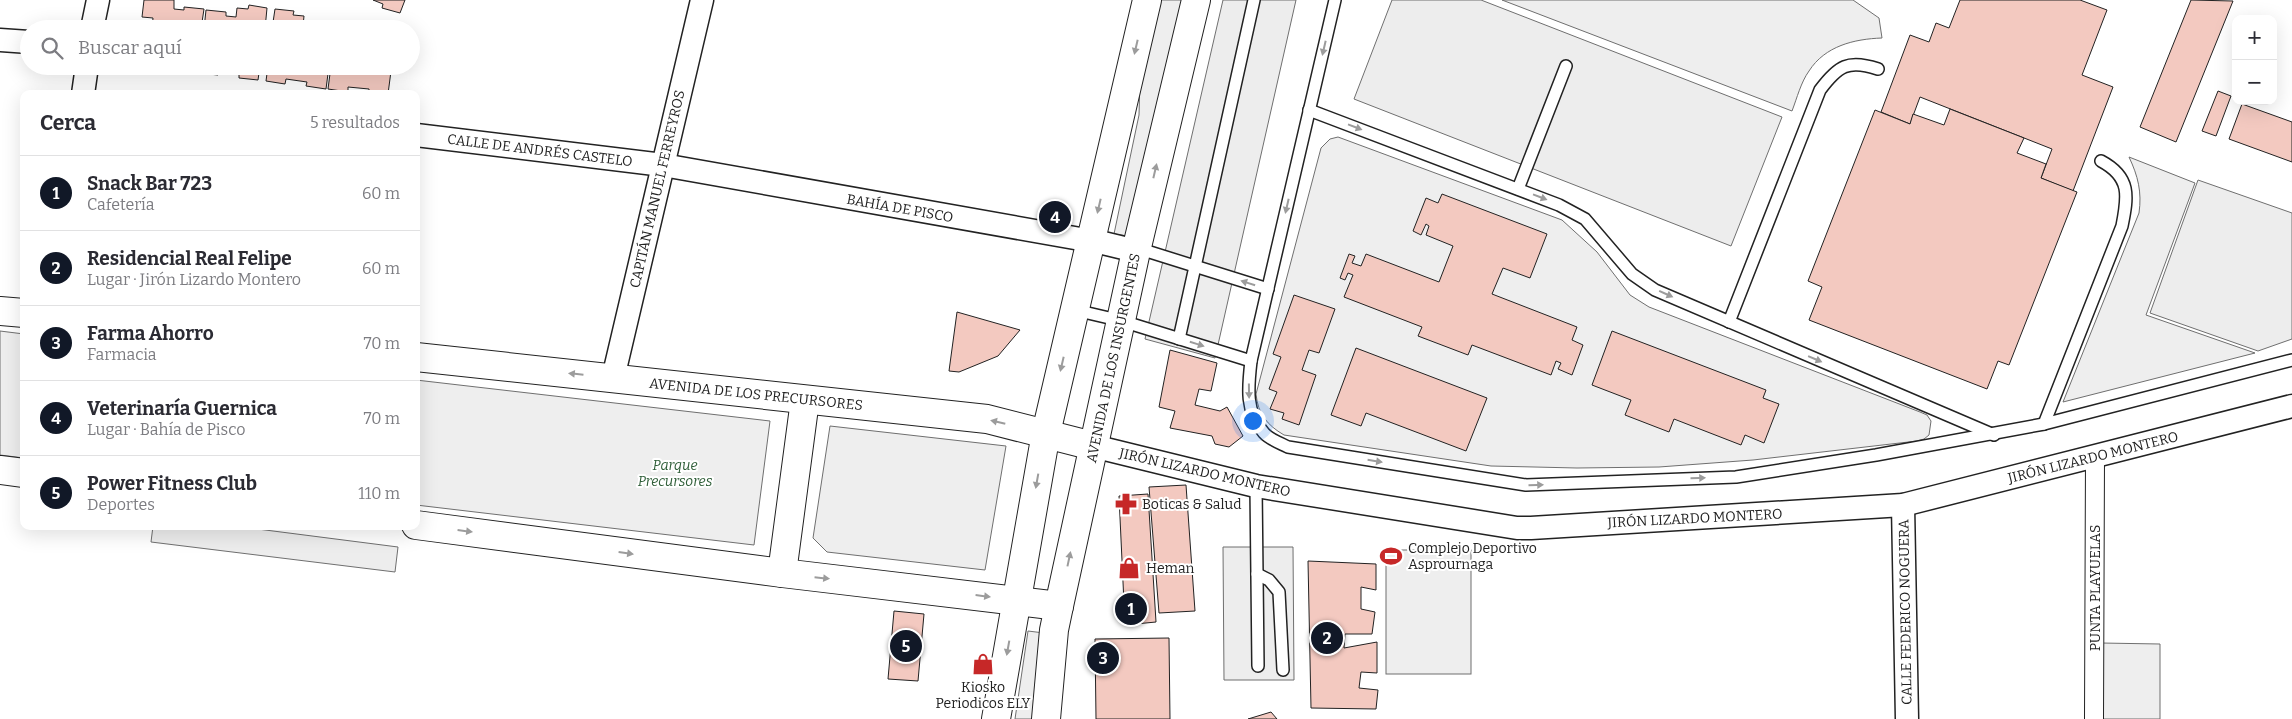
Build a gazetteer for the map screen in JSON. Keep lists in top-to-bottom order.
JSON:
{
  "streets": {
    "main road": ["AVENIDA DE LOS INSURGENTES", "AVENIDA DE LOS PRECURSORES"],
    "street": [
      "CALLE DE ANDRÉS CASTELO",
      "CAPITÁN MANUEL FERREYROS",
      "BAHÍA DE PISCO",
      "JIRÓN LIZARDO MONTERO",
      "PUNTA PLAYUELAS",
      "CALLE FEDERICO NOGUERA"
    ]
  },
  "crossings": [
    ["CALLE DE ANDRÉS CASTELO", "CAPITÁN MANUEL FERREYROS"],
    ["CALLE DE ANDRÉS CASTELO", "BAHÍA DE PISCO"],
    ["CAPITÁN MANUEL FERREYROS", "BAHÍA DE PISCO"],
    ["CAPITÁN MANUEL FERREYROS", "AVENIDA DE LOS PRECURSORES"],
    ["BAHÍA DE PISCO", "AVENIDA DE LOS INSURGENTES"],
    ["AVENIDA DE LOS INSURGENTES", "AVENIDA DE LOS PRECURSORES"],
    ["AVENIDA DE LOS INSURGENTES", "JIRÓN LIZARDO MONTERO"],
    ["AVENIDA DE LOS PRECURSORES", "JIRÓN LIZARDO MONTERO"],
    ["JIRÓN LIZARDO MONTERO", "PUNTA PLAYUELAS"],
    ["JIRÓN LIZARDO MONTERO", "CALLE FEDERICO NOGUERA"]
  ],
  "parks": ["Parque Precursores"],
  "places": {
    "pharmacy": ["Boticas & Salud"],
    "sports": ["Complejo Deportivo Asprournaga"],
    "shop": ["Heman", "Kiosko Periodicos ELY"]
  },
  "page": {
    "map_buttons": ["+", "−"],
    "search": "Buscar aquí",
    "heading": ["Cerca", "5 resultados"],
    "list": [
      {
        "mark": "1",
        "name": "Snack Bar 723",
        "note": "Cafetería",
        "value": "60 m"
      },
      {
        "mark": "2",
        "name": "Residencial Real Felipe",
        "note": "Lugar · Jirón Lizardo Montero",
        "value": "60 m"
      },
      {
        "mark": "3",
        "name": "Farma Ahorro",
        "note": "Farmacia",
        "value": "70 m"
      },
      {
        "mark": "4",
        "name": "Veterinaría Guernica",
        "note": "Lugar · Bahía de Pisco",
        "value": "70 m"
      },
      {
        "mark": "5",
        "name": "Power Fitness Club",
        "note": "Deportes",
        "value": "110 m"
      }
    ],
    "pins": [
      "4",
      "1",
      "2",
      "5",
      "3"
    ]
  }
}
